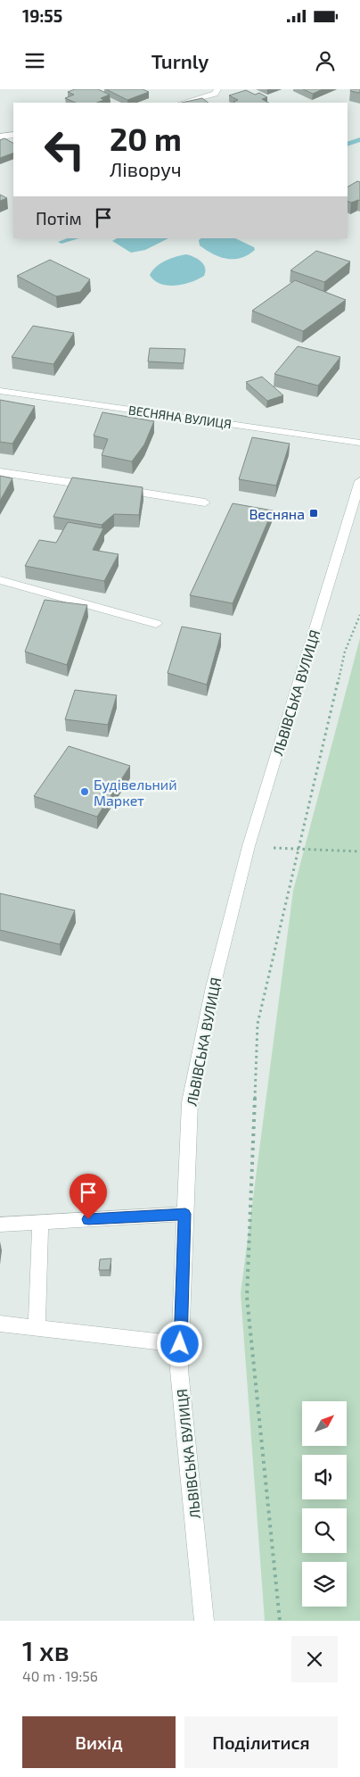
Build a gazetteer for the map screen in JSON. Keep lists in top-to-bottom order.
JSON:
{
  "streets": {
    "main road": ["ВЕСНЯНА ВУЛИЦЯ", "ЛЬВІВСЬКА ВУЛИЦЯ"]
  },
  "places": {
    "transit": ["Весняна"],
    "other": ["Будівельний Маркет"]
  },
  "north": "top right",
  "page": {
    "status": "19:55",
    "header": "Turnly",
    "turn": ["20 m", "Ліворуч"],
    "then": "Потім",
    "heading": ["1 хв", "40 m · 19:56"],
    "buttons": ["Вихід", "Поділитися"]
  }
}
